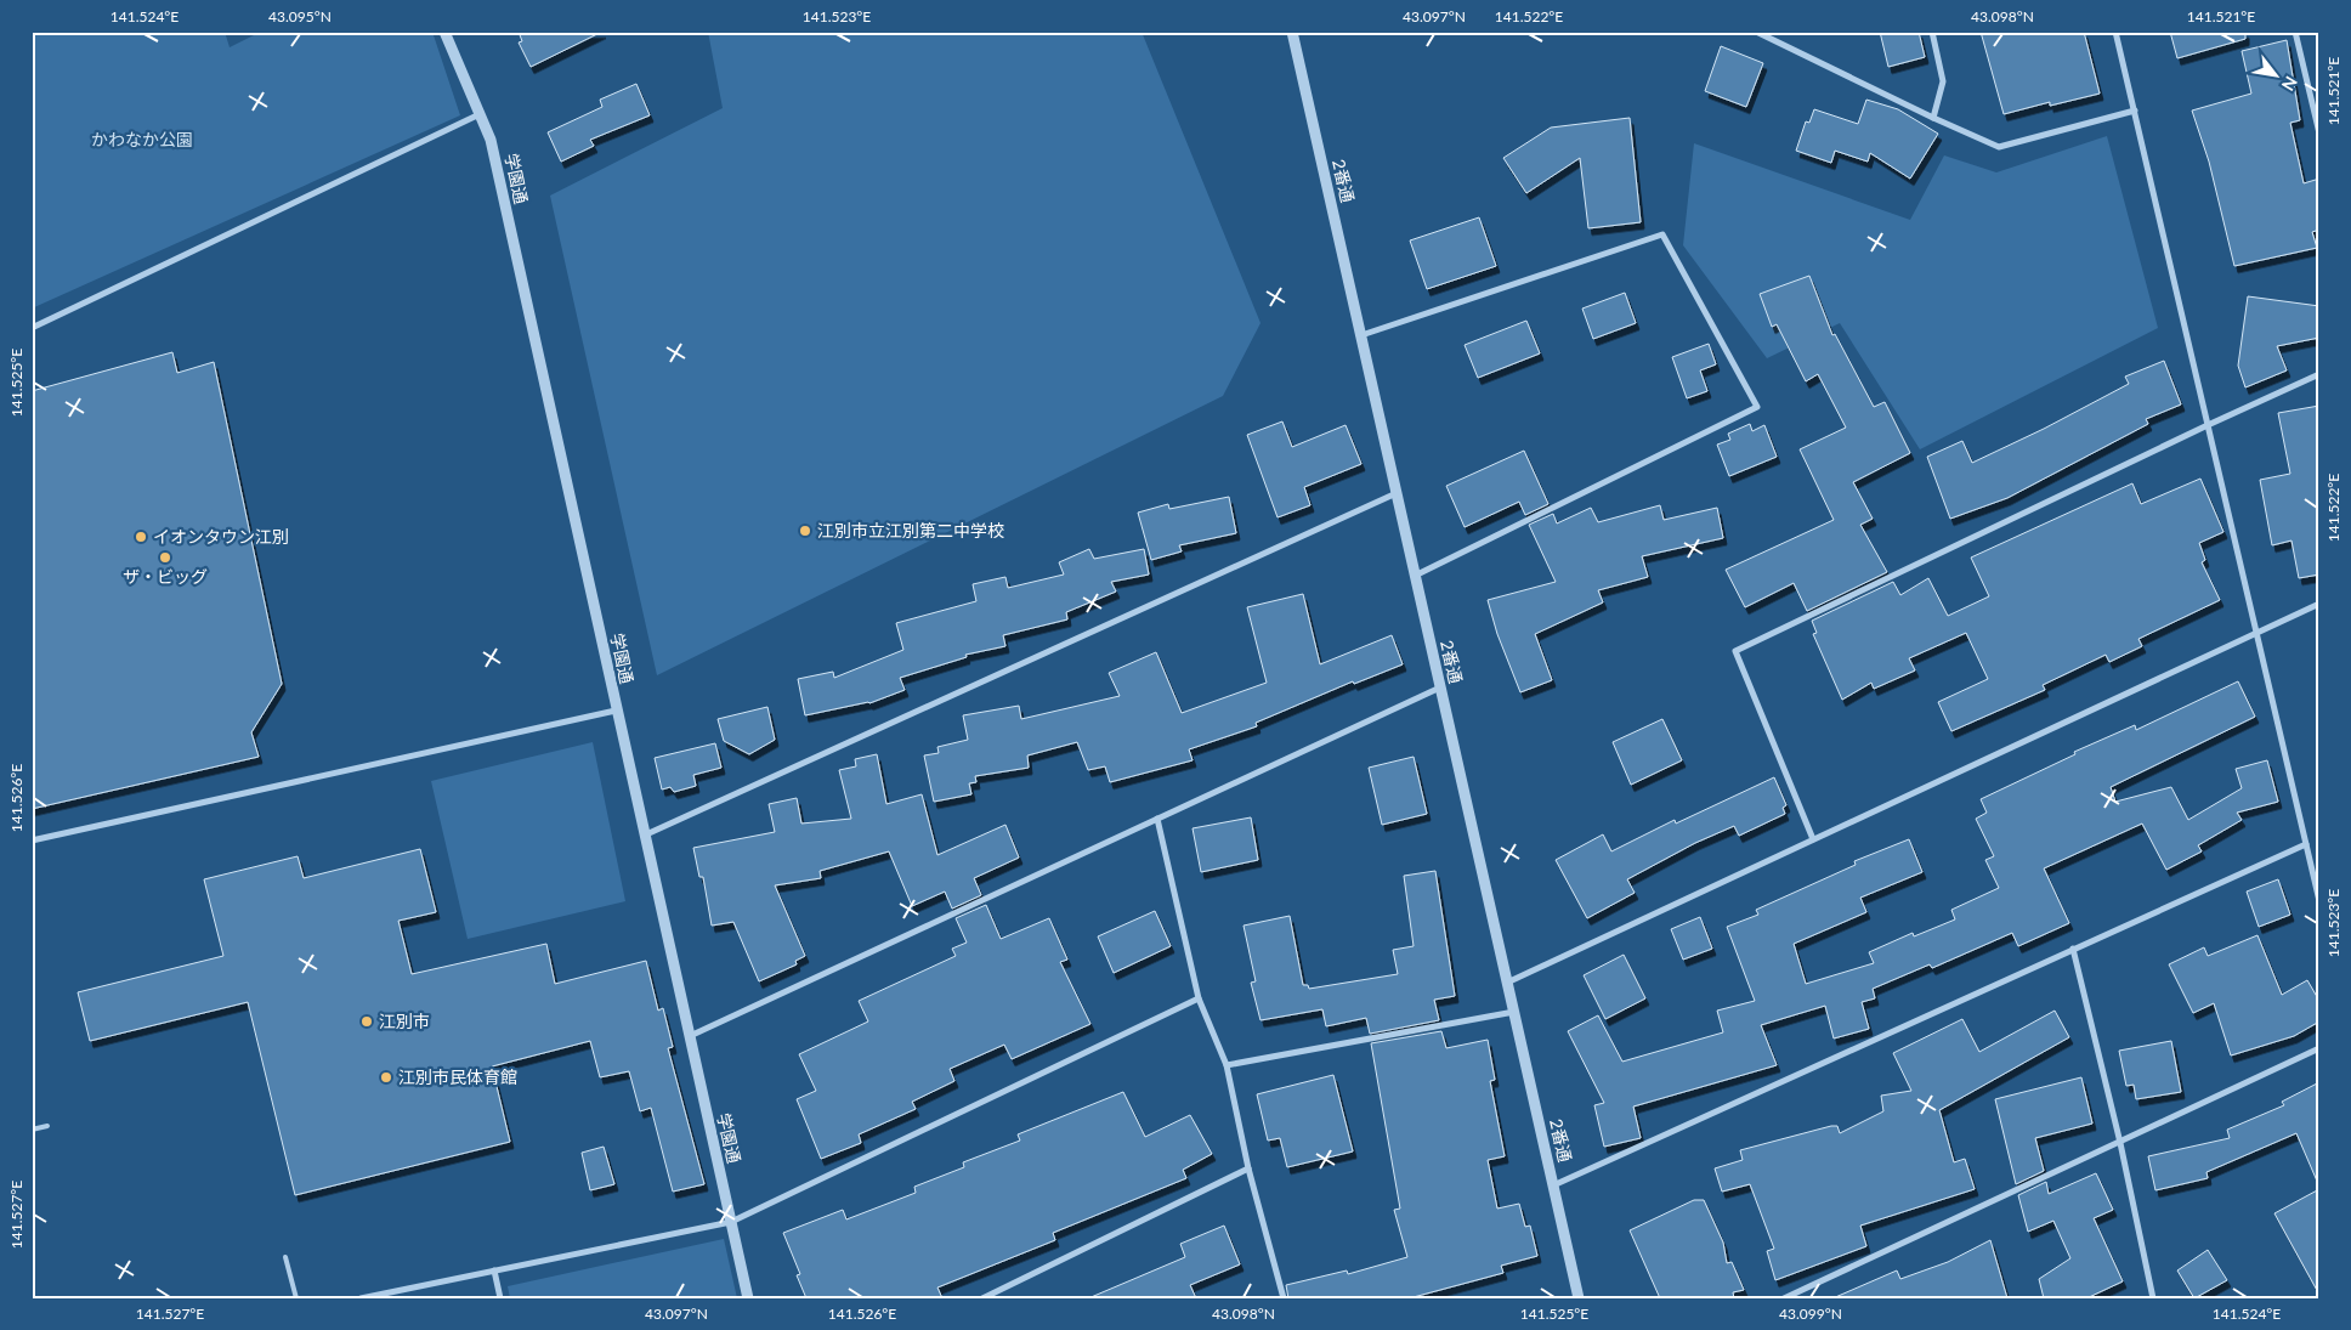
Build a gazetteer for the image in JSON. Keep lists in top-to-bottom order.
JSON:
{
  "streets": {
    "street": ["学園通", "2番通"]
  },
  "parks": ["かわなか公園"],
  "places": [
    "江別市立江別第二中学校",
    "イオンタウン江別",
    "ザ・ビッグ",
    "江別市",
    "江別市民体育館"
  ],
  "north": "bottom right",
  "coordinates": [
    "141.524°E",
    "43.095°N",
    "141.523°E",
    "43.097°N",
    "141.522°E",
    "43.098°N",
    "141.521°E",
    "141.525°E",
    "141.526°E",
    "141.527°E",
    "43.099°N"
  ]
}
